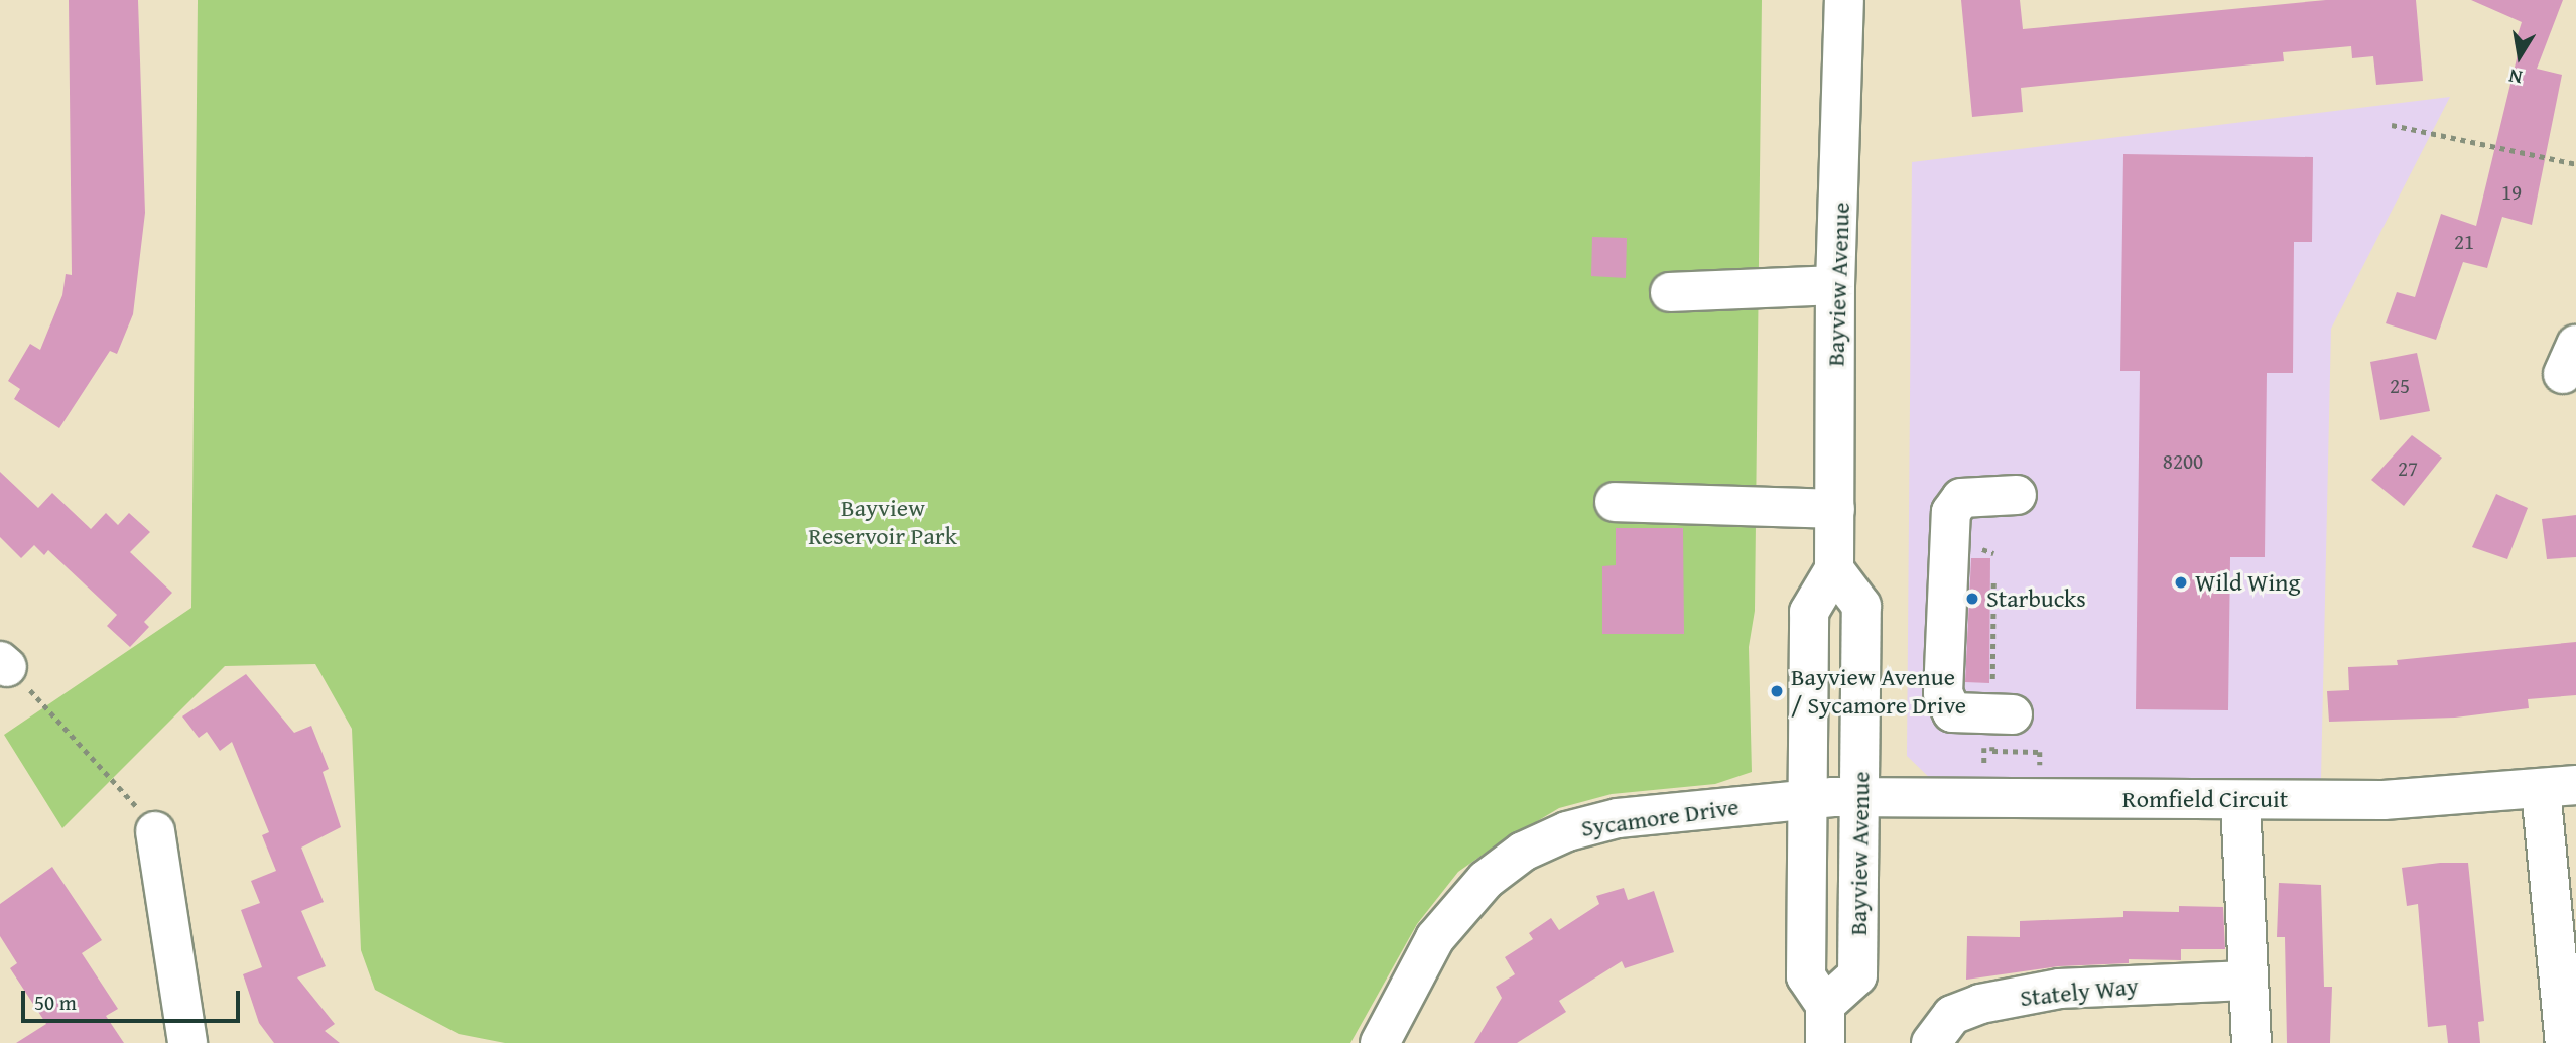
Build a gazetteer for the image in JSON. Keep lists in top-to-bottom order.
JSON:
{
  "streets": {
    "street": [
      "Bayview Avenue",
      "Romfield Circuit",
      "Sycamore Drive",
      "Stately Way"
    ]
  },
  "crossings": [
    ["Bayview Avenue", "Romfield Circuit"],
    ["Bayview Avenue", "Sycamore Drive"],
    ["Romfield Circuit", "Sycamore Drive"]
  ],
  "parks": ["Bayview Reservoir Park"],
  "places": ["Wild Wing", "Starbucks", "Bayview Avenue / Sycamore Drive"],
  "house_numbers": [
    "19",
    "21",
    "25",
    "8200",
    "27"
  ],
  "scale_bar": "50 m",
  "north": "bottom"
}
